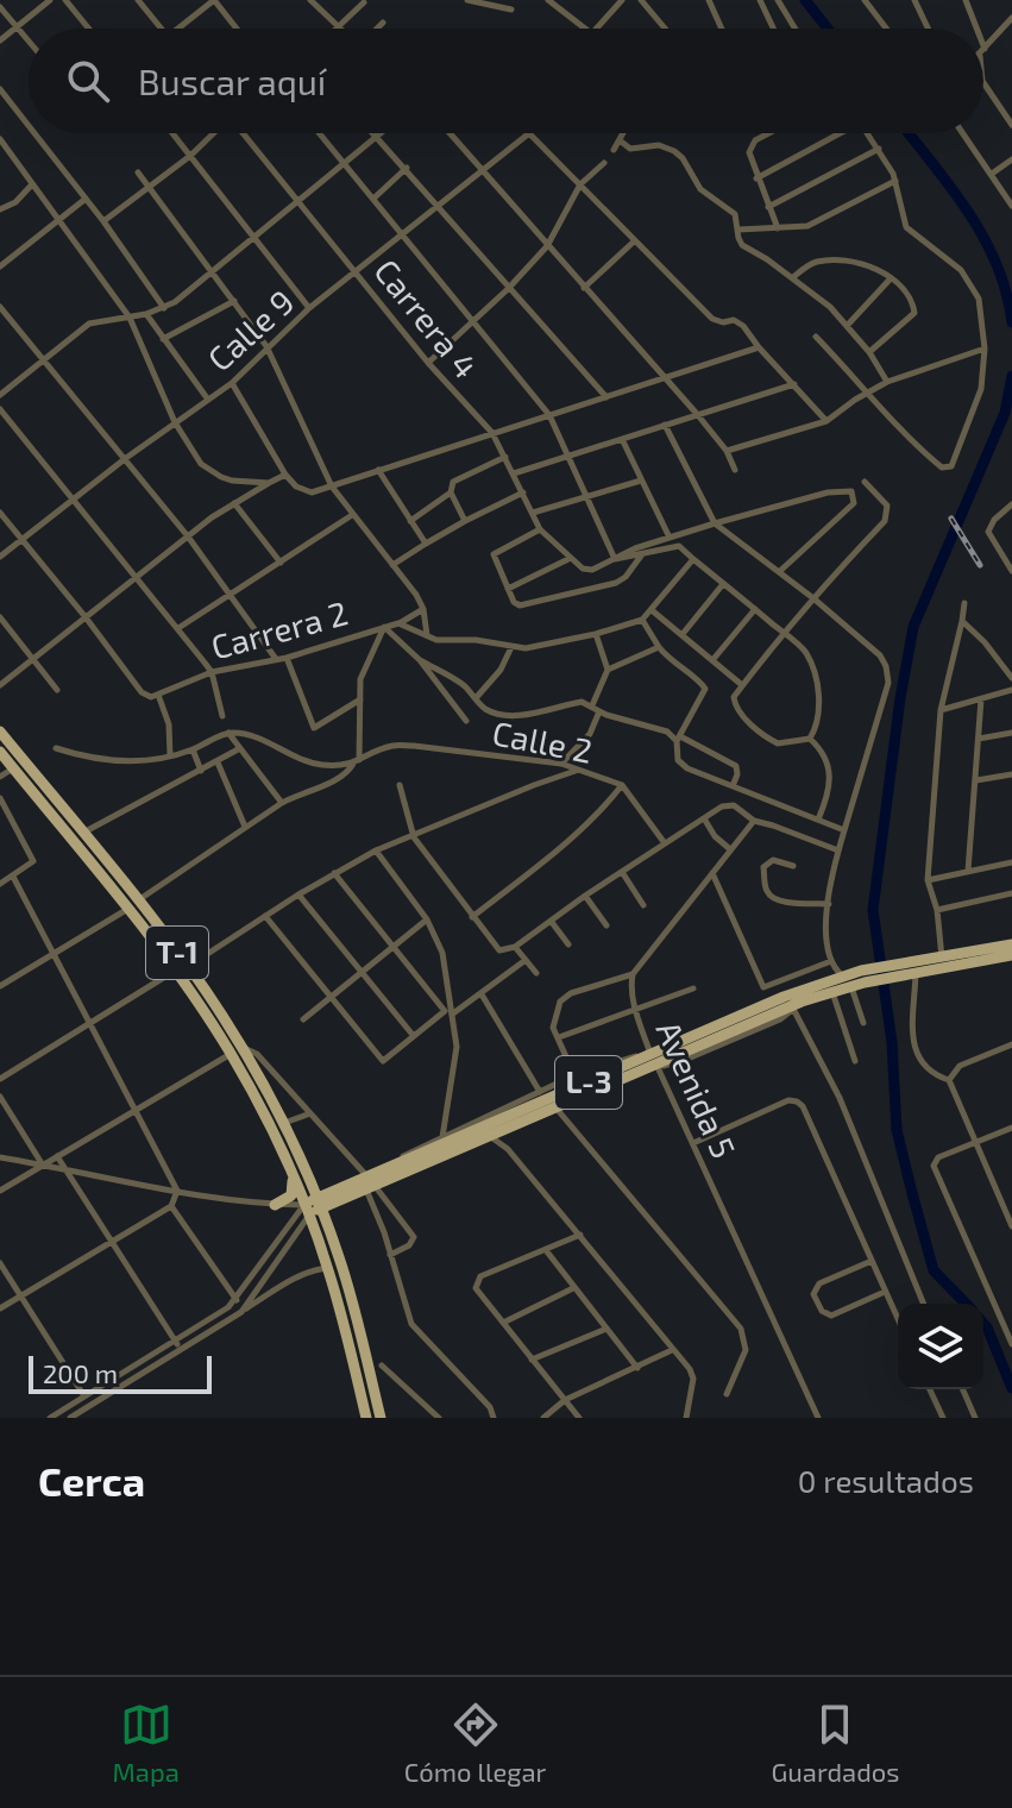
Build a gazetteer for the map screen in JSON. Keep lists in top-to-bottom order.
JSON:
{
  "streets": {
    "main road": ["T-1", "L-3"],
    "street": [
      "Carrera 4",
      "Calle 9",
      "Carrera 2",
      "Calle 2",
      "Avenida 5"
    ]
  },
  "crossings": [
    ["Carrera 4", "Calle 9"],
    ["T-1", "L-3"],
    ["L-3", "Avenida 5"]
  ],
  "scale_bar": "200 m",
  "page": {
    "search": "Buscar aquí",
    "scale": "200 m",
    "heading": ["Cerca", "0 resultados"],
    "nav": ["Mapa", "Cómo llegar", "Guardados"]
  }
}
